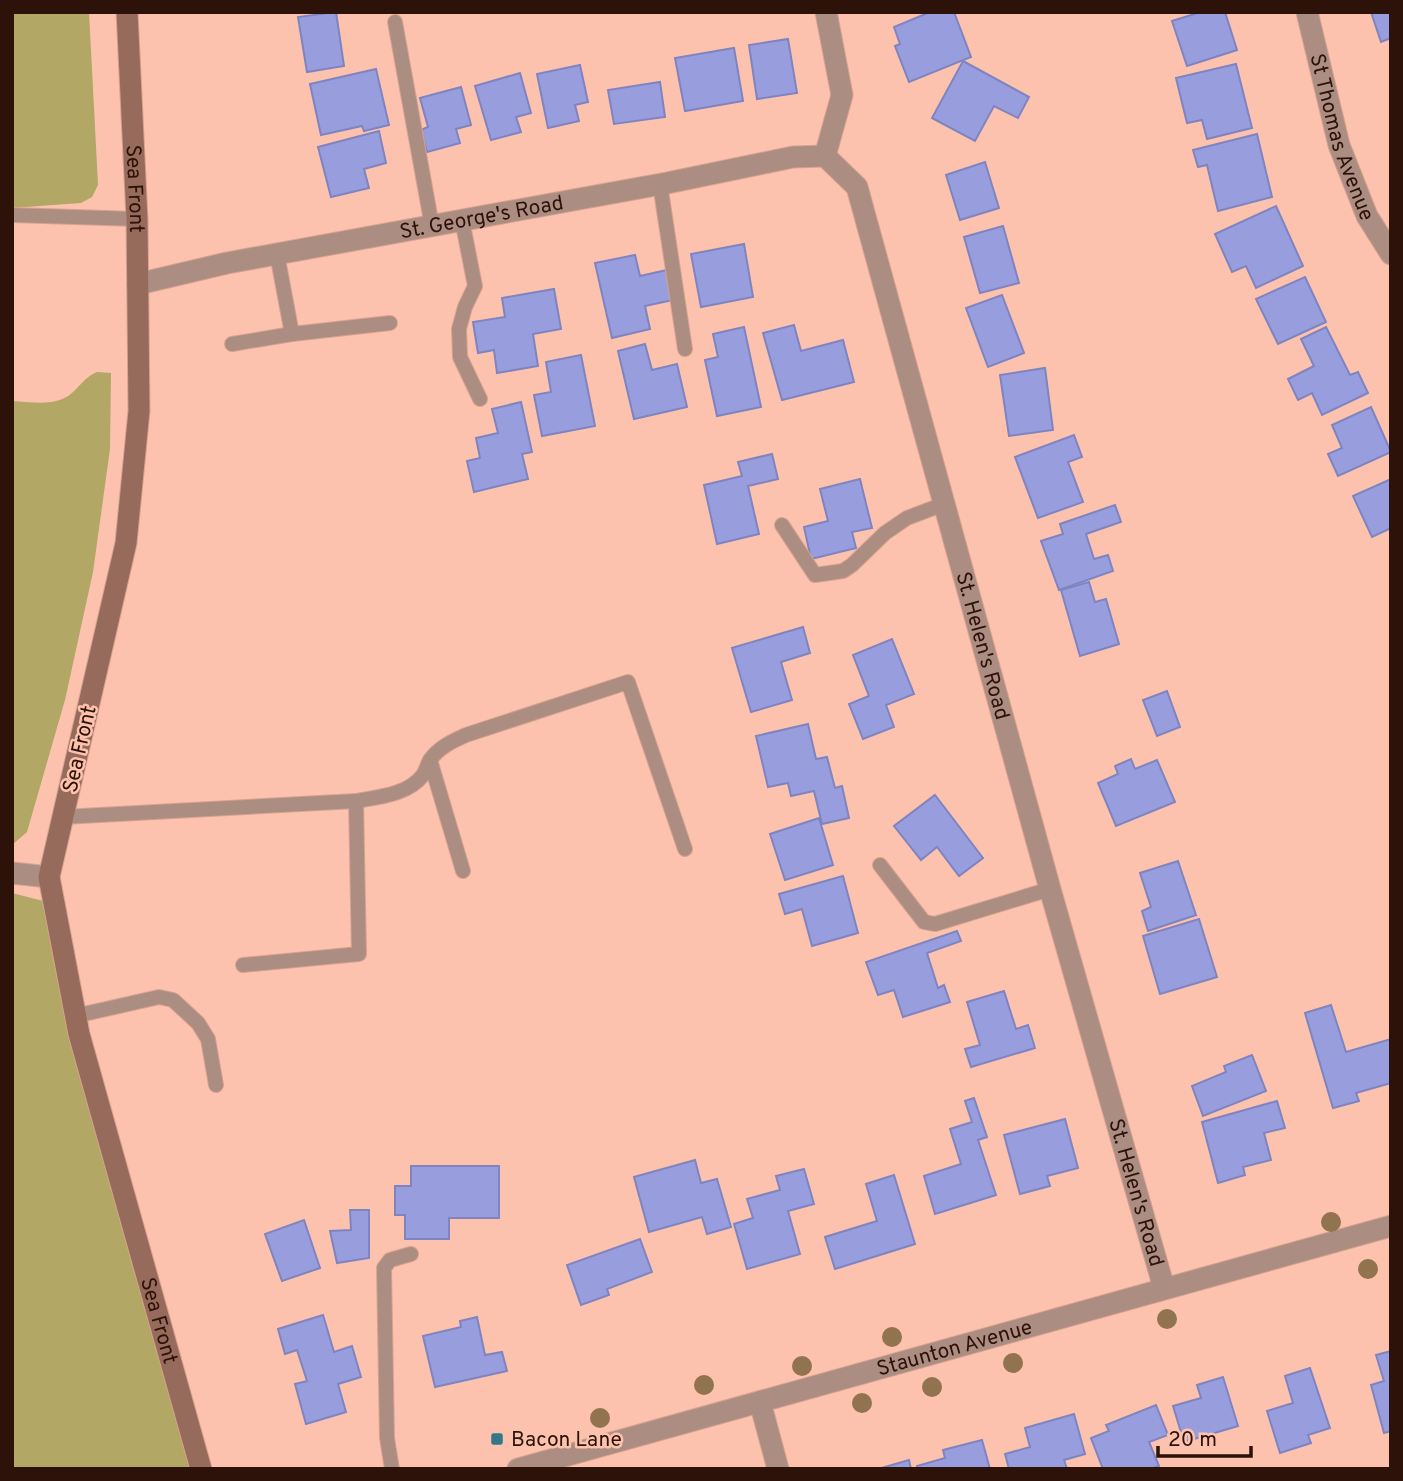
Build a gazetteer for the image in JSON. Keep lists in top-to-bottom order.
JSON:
{
  "streets": {
    "street": [
      "St Thomas Avenue",
      "Sea Front",
      "St. George's Road",
      "St. Helen's Road",
      "Staunton Avenue"
    ]
  },
  "crossings": [
    ["Sea Front", "St. George's Road"],
    ["St. George's Road", "St. Helen's Road"],
    ["St. Helen's Road", "Staunton Avenue"]
  ],
  "places": {
    "transit": ["Bacon Lane"]
  },
  "scale_bar": "20 m"
}
